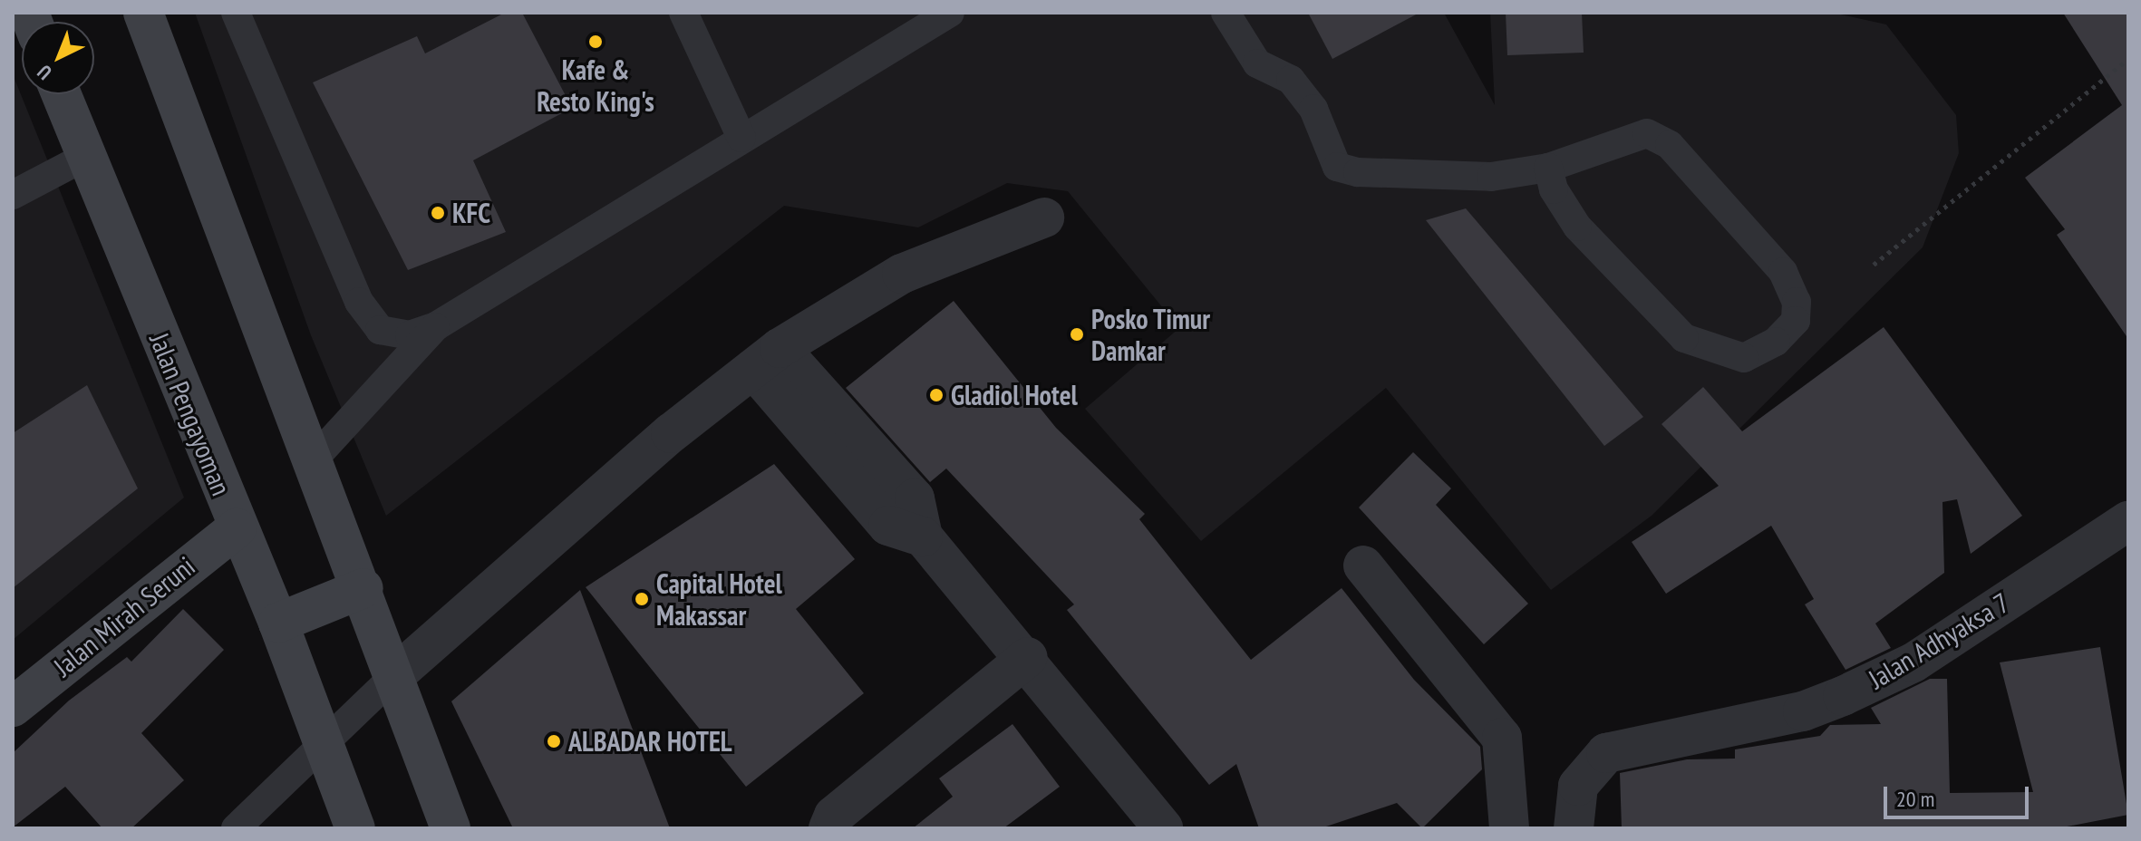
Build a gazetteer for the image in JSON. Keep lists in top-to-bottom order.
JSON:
{
  "streets": {
    "street": ["Jalan Pengayoman", "Jalan Mirah Seruni", "Jalan Adhyaksa 7"]
  },
  "crossings": [
    ["Jalan Pengayoman", "Jalan Mirah Seruni"]
  ],
  "places": [
    "Kafe & Resto King's",
    "KFC",
    "Posko Timur Damkar",
    "Gladiol Hotel",
    "Capital Hotel Makassar",
    "ALBADAR HOTEL"
  ],
  "scale_bar": "20 m",
  "north": "bottom left"
}
